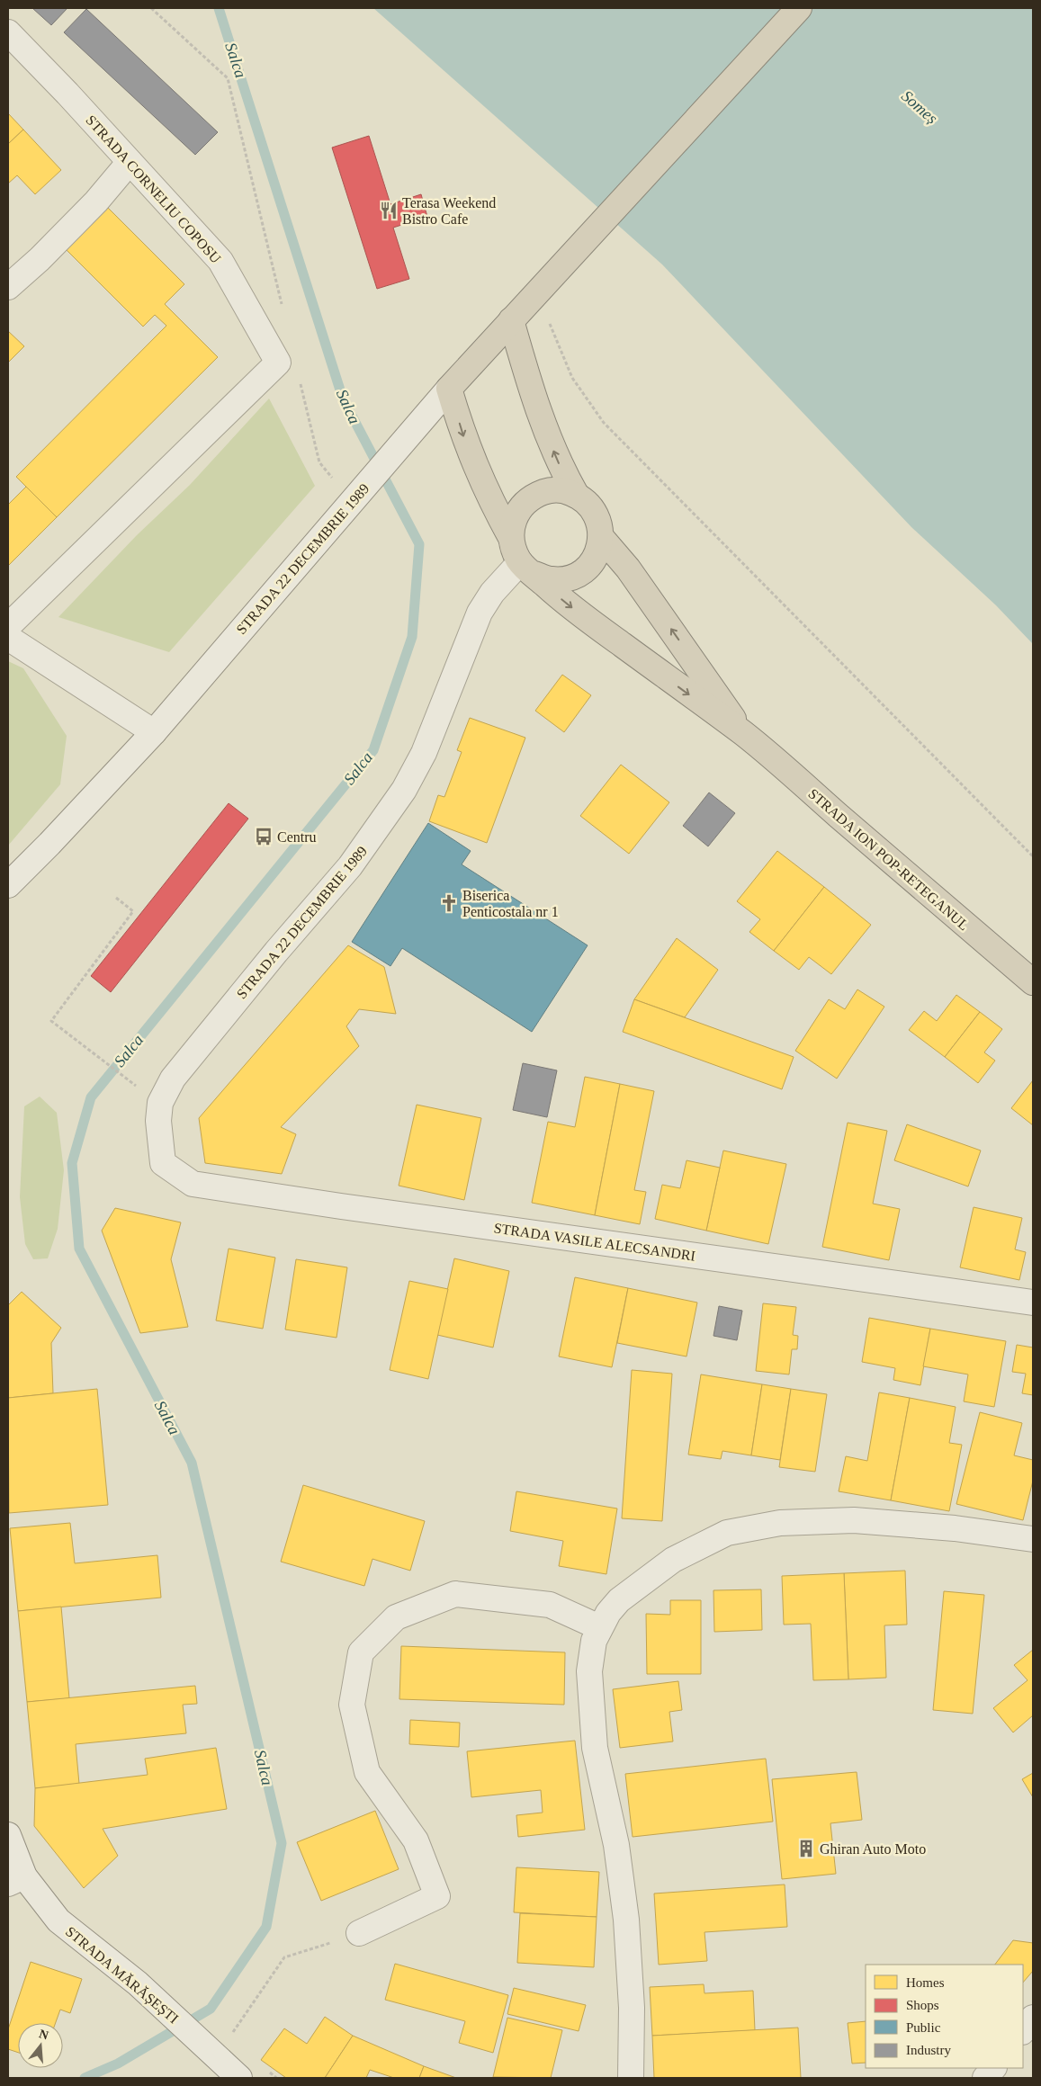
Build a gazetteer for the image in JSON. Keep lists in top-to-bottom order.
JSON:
{
  "streets": {
    "highway": ["STRADA ION POP-RETEGANUL"],
    "street": [
      "STRADA CORNELIU COPOSU",
      "STRADA 22 DECEMBRIE 1989",
      "STRADA VASILE ALECSANDRI",
      "STRADA MĂRĂȘEȘTI"
    ]
  },
  "crossings": [
    ["STRADA 22 DECEMBRIE 1989", "STRADA ION POP-RETEGANUL"],
    ["STRADA 22 DECEMBRIE 1989", "STRADA VASILE ALECSANDRI"]
  ],
  "water": ["Salca", "Someș"],
  "places": {
    "restaurant": ["Terasa Weekend Bistro Cafe"],
    "bus stop": ["Centru"],
    "church": ["Biserica Penticostala nr 1"],
    "building": ["Ghiran Auto Moto"]
  },
  "legend": [
    "Homes",
    "Shops",
    "Public",
    "Industry"
  ],
  "north": "top"
}
